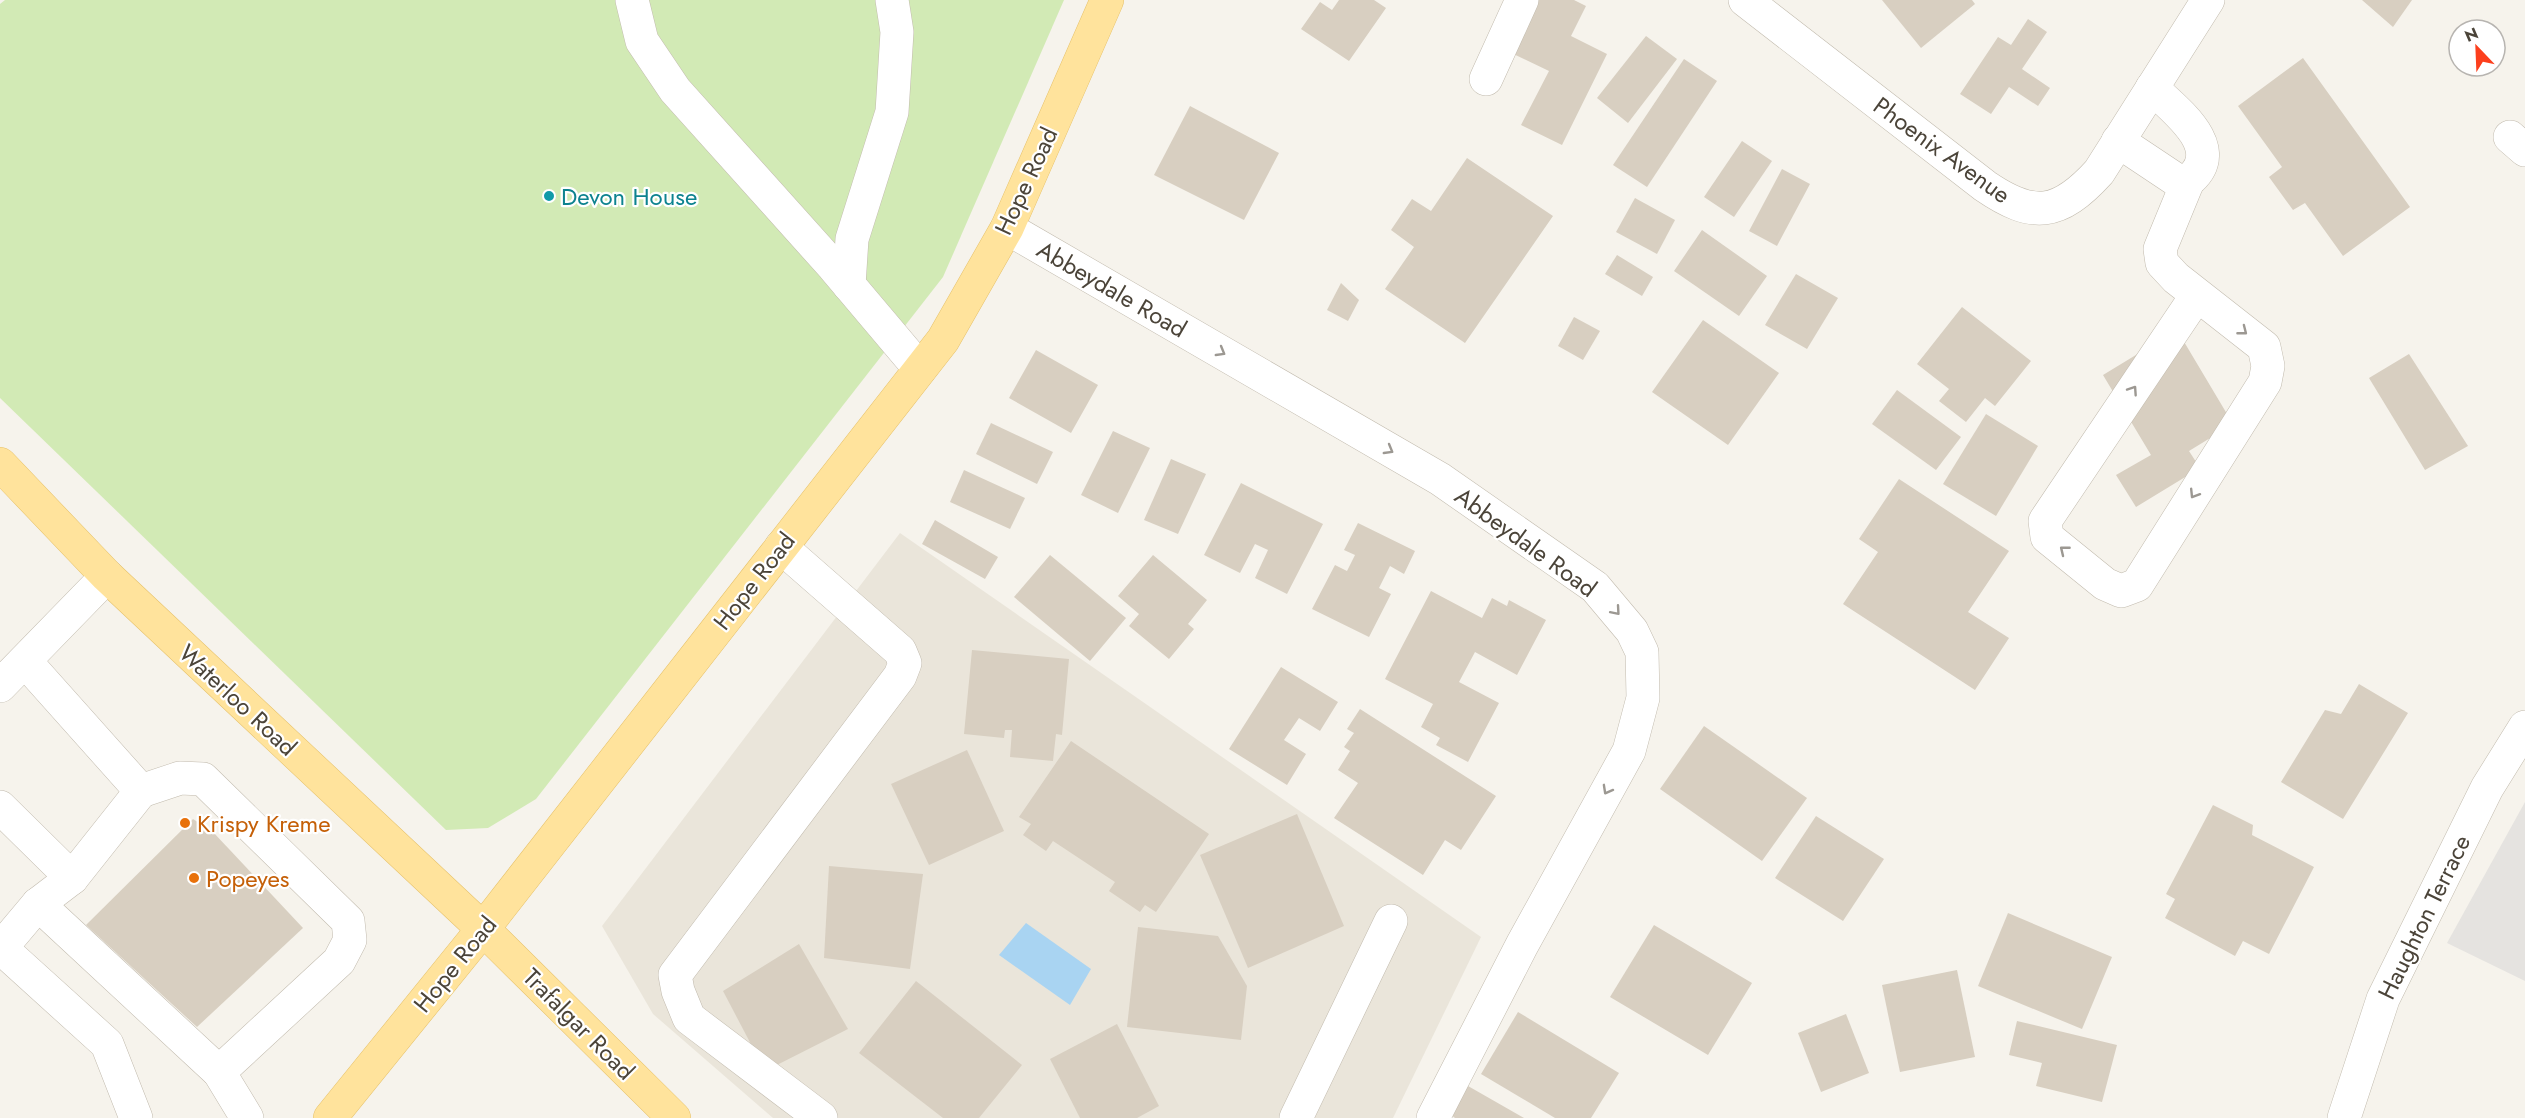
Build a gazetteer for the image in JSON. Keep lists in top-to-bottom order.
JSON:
{
  "streets": {
    "main road": ["Hope Road", "Waterloo Road", "Trafalgar Road"],
    "street": ["Phoenix Avenue", "Abbeydale Road", "Haughton Terrace"]
  },
  "crossings": [
    ["Hope Road", "Abbeydale Road"],
    ["Hope Road", "Waterloo Road"],
    ["Hope Road", "Trafalgar Road"],
    ["Waterloo Road", "Trafalgar Road"]
  ],
  "places": ["Devon House", "Krispy Kreme", "Popeyes"],
  "north": "top left"
}
